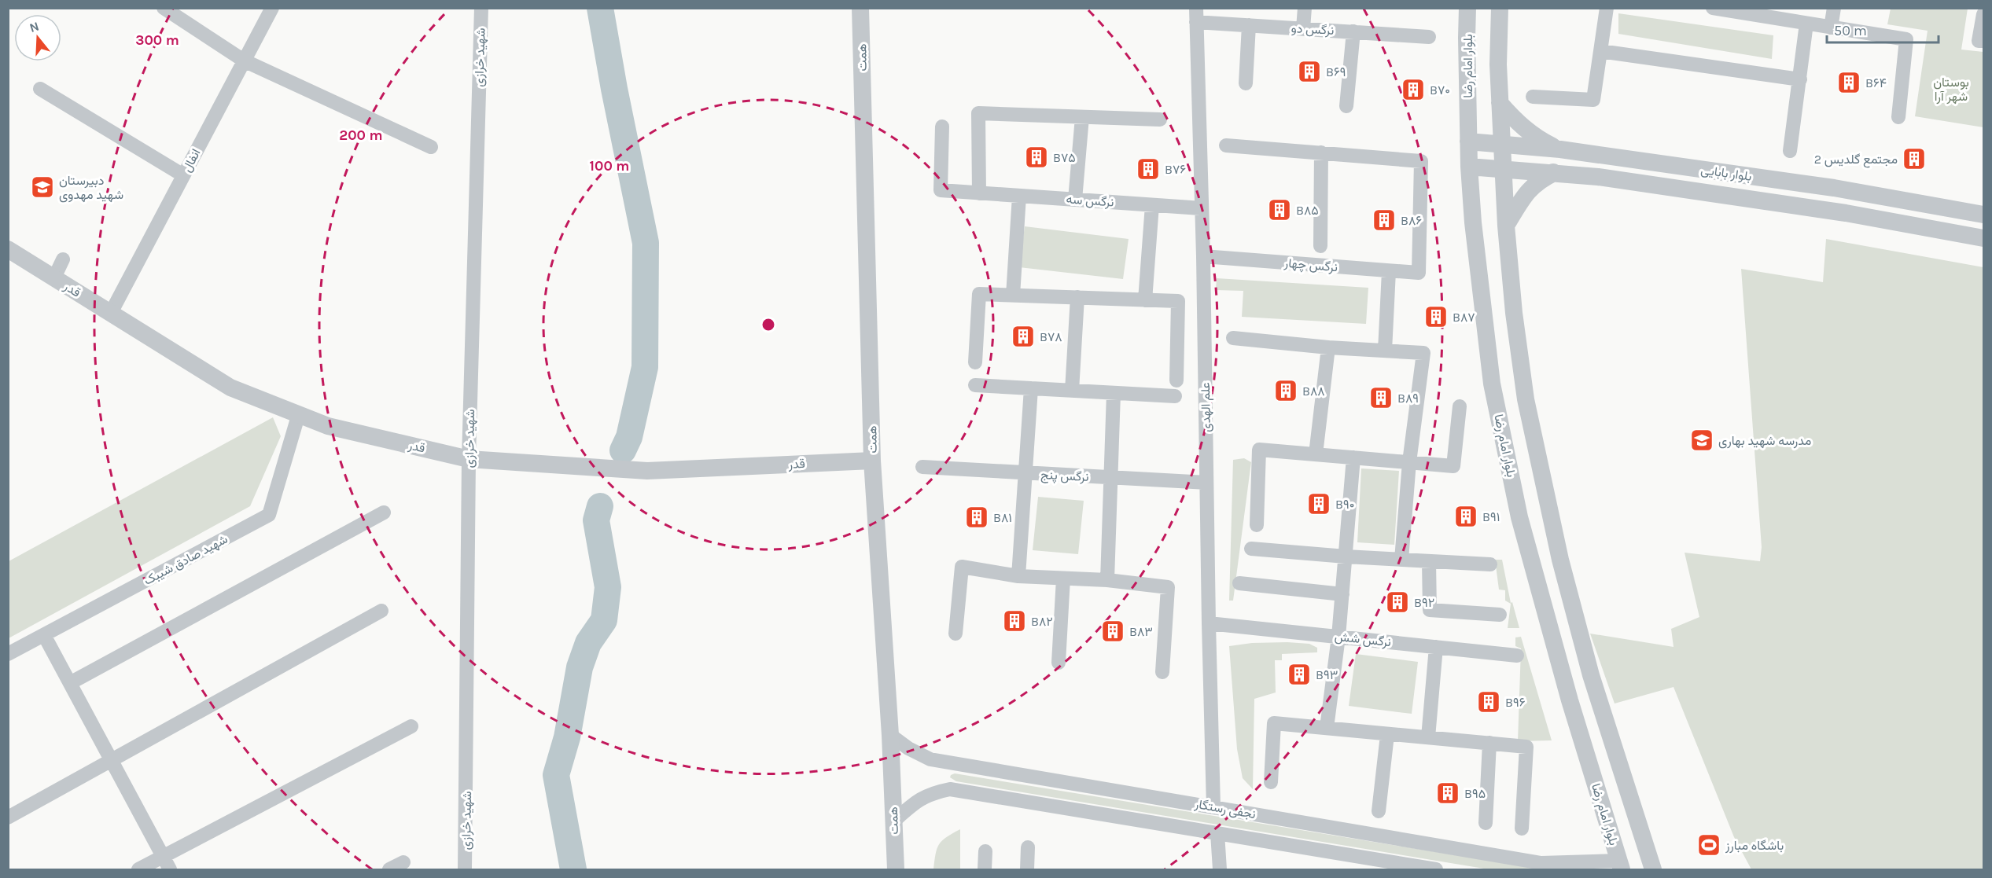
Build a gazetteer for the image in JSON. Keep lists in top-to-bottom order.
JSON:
{
  "streets": {
    "street": [
      "نرگس دو",
      "شهید خرازی",
      "همت",
      "بلوار امام رضا",
      "انفال",
      "بلوار بابایی",
      "نرگس سه",
      "نرگس چهار",
      "قدر",
      "علم الهدی",
      "نرگس پنج",
      "شهید صادق شیبک",
      "نرگس شش",
      "نجفی رستگار"
    ]
  },
  "crossings": [
    ["نرگس دو", "علم الهدی"],
    ["شهید خرازی", "قدر"],
    ["همت", "قدر"],
    ["همت", "نجفی رستگار"],
    ["بلوار امام رضا", "بلوار بابایی"],
    ["بلوار امام رضا", "نجفی رستگار"],
    ["انفال", "قدر"],
    ["نرگس سه", "علم الهدی"],
    ["نرگس چهار", "علم الهدی"],
    ["قدر", "شهید صادق شیبک"],
    ["علم الهدی", "نرگس پنج"],
    ["علم الهدی", "نرگس شش"],
    ["علم الهدی", "نجفی رستگار"]
  ],
  "parks": ["بوستان شهر آرا"],
  "places": {
    "building": [
      "B۶۹",
      "B۶۴",
      "B۷۰",
      "B۷۵",
      "مجتمع گلدیس 2",
      "B۷۶",
      "B۸۵",
      "B۸۶",
      "B۸۷",
      "B۷۸",
      "B۸۸",
      "B۸۹",
      "B۹۰",
      "B۹۱",
      "B۸۱",
      "B۹۲",
      "B۸۲",
      "B۸۳",
      "B۹۳",
      "B۹۶",
      "B۹۵"
    ],
    "school or university": ["دبیرستان شهید مهدوی", "مدرسه شهید بهاری"],
    "sports": ["باشگاه مبارز"]
  },
  "scale_bar": "50 m",
  "north": "top",
  "rings": ["300 m", "200 m", "100 m"]
}
